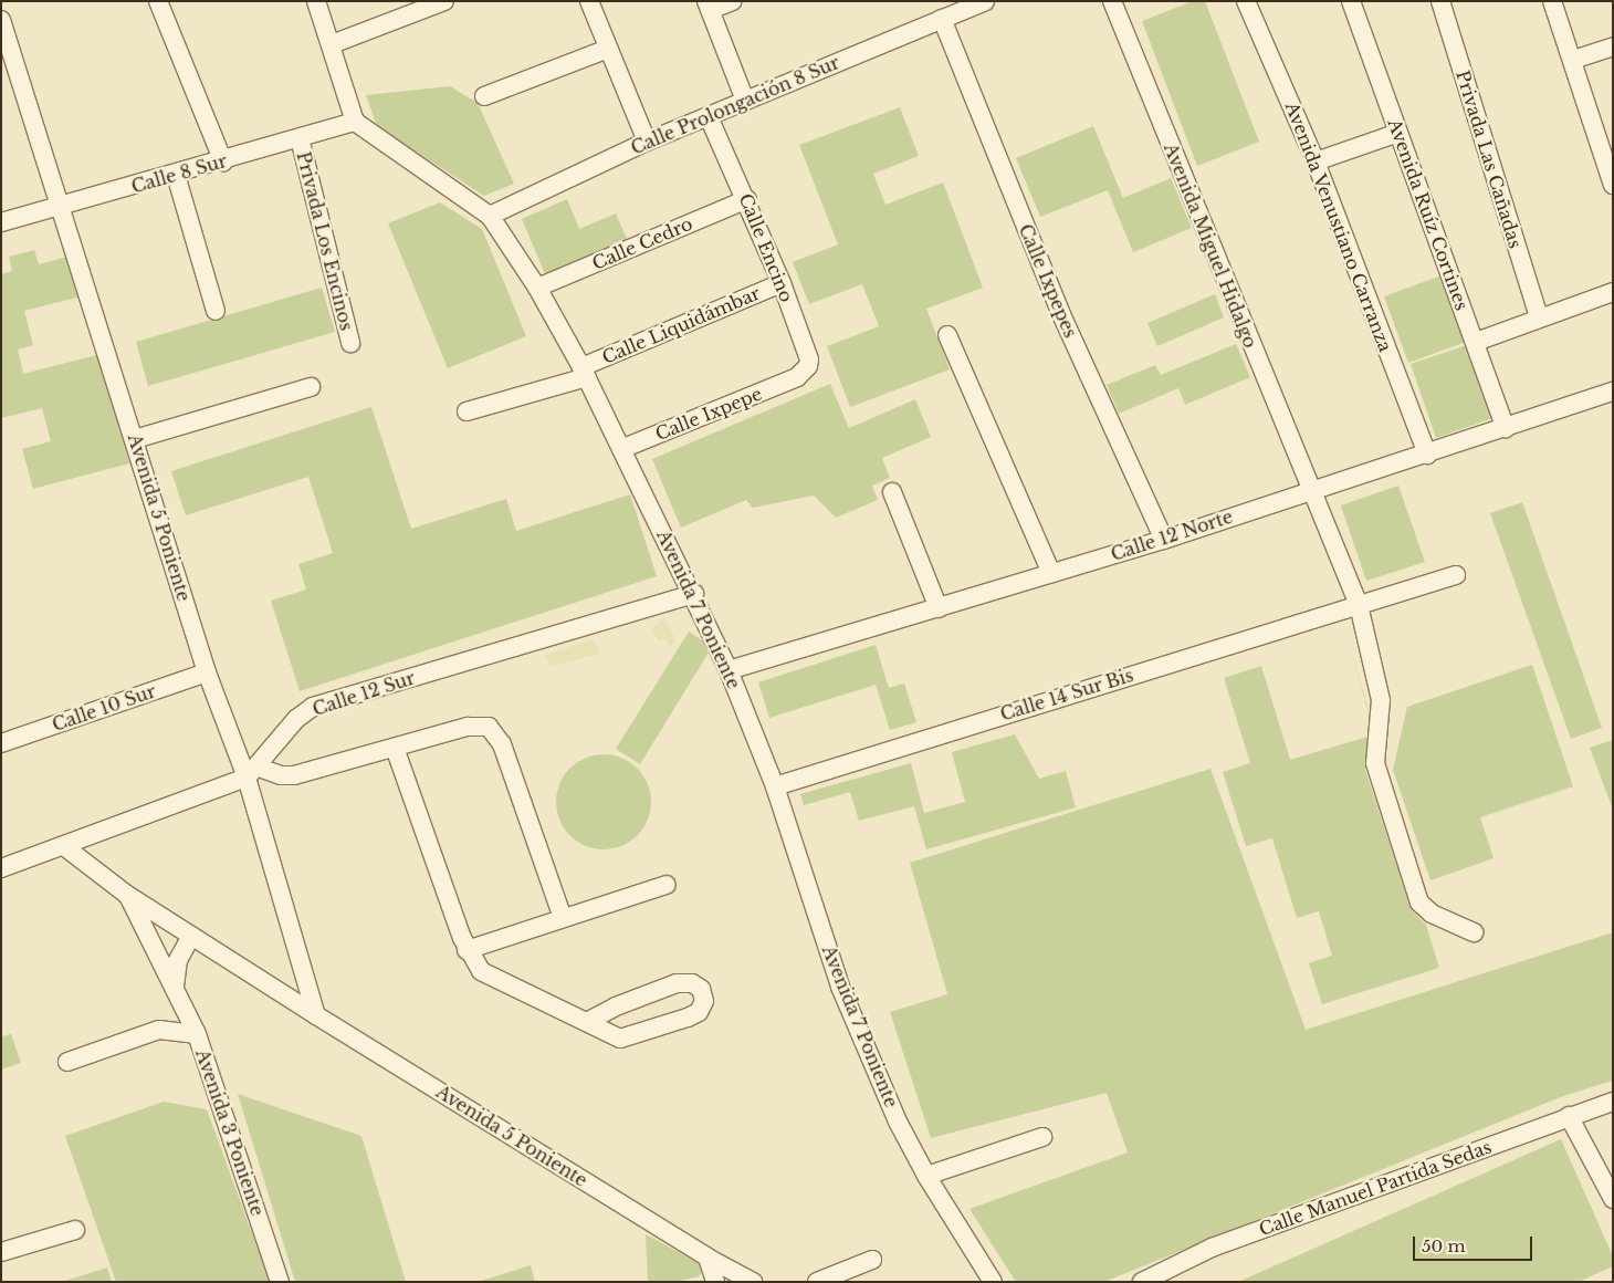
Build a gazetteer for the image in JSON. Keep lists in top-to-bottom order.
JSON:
{
  "streets": {
    "street": [
      "Calle Prolongación 8 Sur",
      "Privada Las Cañadas",
      "Calle 8 Sur",
      "Avenida Ruíz Cortines",
      "Avenida Venustiano Carranza",
      "Privada Los Encinos",
      "Calle Cedro",
      "Avenida Miguel Hidalgo",
      "Calle Encino",
      "Calle Ixpepes",
      "Calle Liquidámbar",
      "Calle Ixpepe",
      "Avenida 5 Poniente",
      "Calle 12 Norte",
      "Avenida 7 Poniente",
      "Calle 12 Sur",
      "Calle 14 Sur Bis",
      "Calle 10 Sur",
      "Avenida 3 Poniente",
      "Calle Manuel Partida Sedas"
    ]
  },
  "crossings": [
    ["Calle Prolongación 8 Sur", "Calle Encino"],
    ["Calle Prolongación 8 Sur", "Calle Ixpepes"],
    ["Calle Prolongación 8 Sur", "Avenida 7 Poniente"],
    ["Calle 8 Sur", "Privada Los Encinos"],
    ["Calle 8 Sur", "Avenida 5 Poniente"],
    ["Calle 8 Sur", "Avenida 7 Poniente"],
    ["Avenida Ruíz Cortines", "Calle 12 Norte"],
    ["Avenida Venustiano Carranza", "Calle 12 Norte"],
    ["Calle Cedro", "Calle Encino"],
    ["Calle Cedro", "Avenida 7 Poniente"],
    ["Avenida Miguel Hidalgo", "Calle 12 Norte"],
    ["Avenida Miguel Hidalgo", "Calle 14 Sur Bis"],
    ["Calle Encino", "Calle Liquidámbar"],
    ["Calle Encino", "Calle Ixpepe"],
    ["Calle Ixpepes", "Calle 12 Norte"],
    ["Calle Liquidámbar", "Avenida 7 Poniente"],
    ["Calle Ixpepe", "Avenida 7 Poniente"],
    ["Avenida 5 Poniente", "Calle 12 Sur"],
    ["Avenida 5 Poniente", "Calle 10 Sur"],
    ["Avenida 5 Poniente", "Avenida 3 Poniente"],
    ["Calle 12 Norte", "Avenida 7 Poniente"],
    ["Avenida 7 Poniente", "Calle 12 Sur"],
    ["Avenida 7 Poniente", "Calle 14 Sur Bis"]
  ],
  "scale_bar": "50 m"
}
